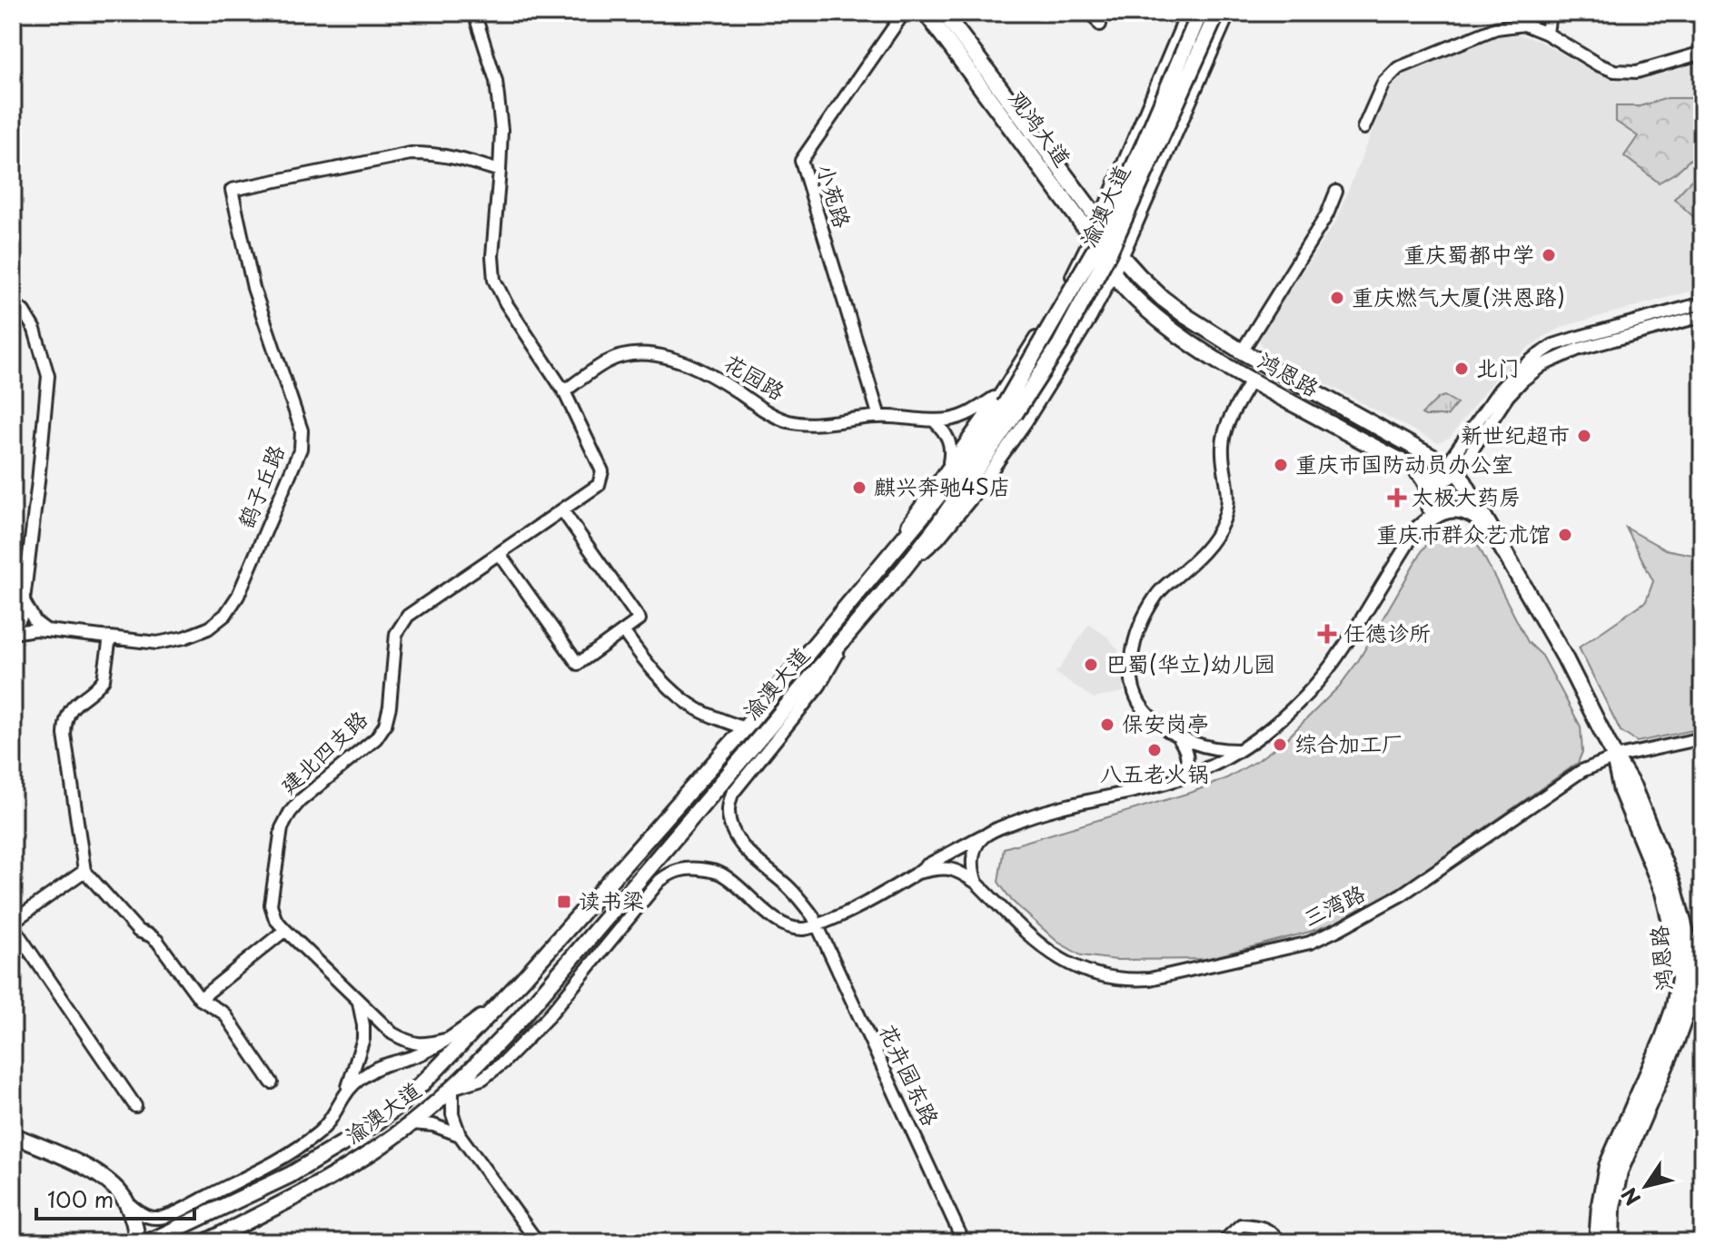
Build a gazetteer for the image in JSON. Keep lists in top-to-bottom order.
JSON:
{
  "streets": {
    "main road": ["观鸿大道", "渝澳大道", "鸿恩路"],
    "street": [
      "小苑路",
      "花园路",
      "鹞子丘路",
      "建北四支路",
      "三湾路",
      "花卉园东路"
    ]
  },
  "crossings": [
    ["观鸿大道", "鸿恩路"],
    ["小苑路", "花园路"],
    ["渝澳大道", "花园路"],
    ["渝澳大道", "花卉园东路"],
    ["鸿恩路", "三湾路"],
    ["花园路", "建北四支路"],
    ["鹞子丘路", "建北四支路"]
  ],
  "places": {
    "other": [
      "重庆蜀都中学",
      "重庆燃气大厦(洪恩路)",
      "北门",
      "新世纪超市",
      "重庆市国防动员办公室",
      "麒兴奔驰4S店",
      "重庆市群众艺术馆",
      "巴蜀(华立)幼儿园",
      "保安岗亭",
      "综合加工厂",
      "八五老火锅"
    ],
    "health": ["太极大药房", "任德诊所"],
    "transit": ["读书梁"]
  },
  "scale_bar": "100 m",
  "north": "bottom left"
}
